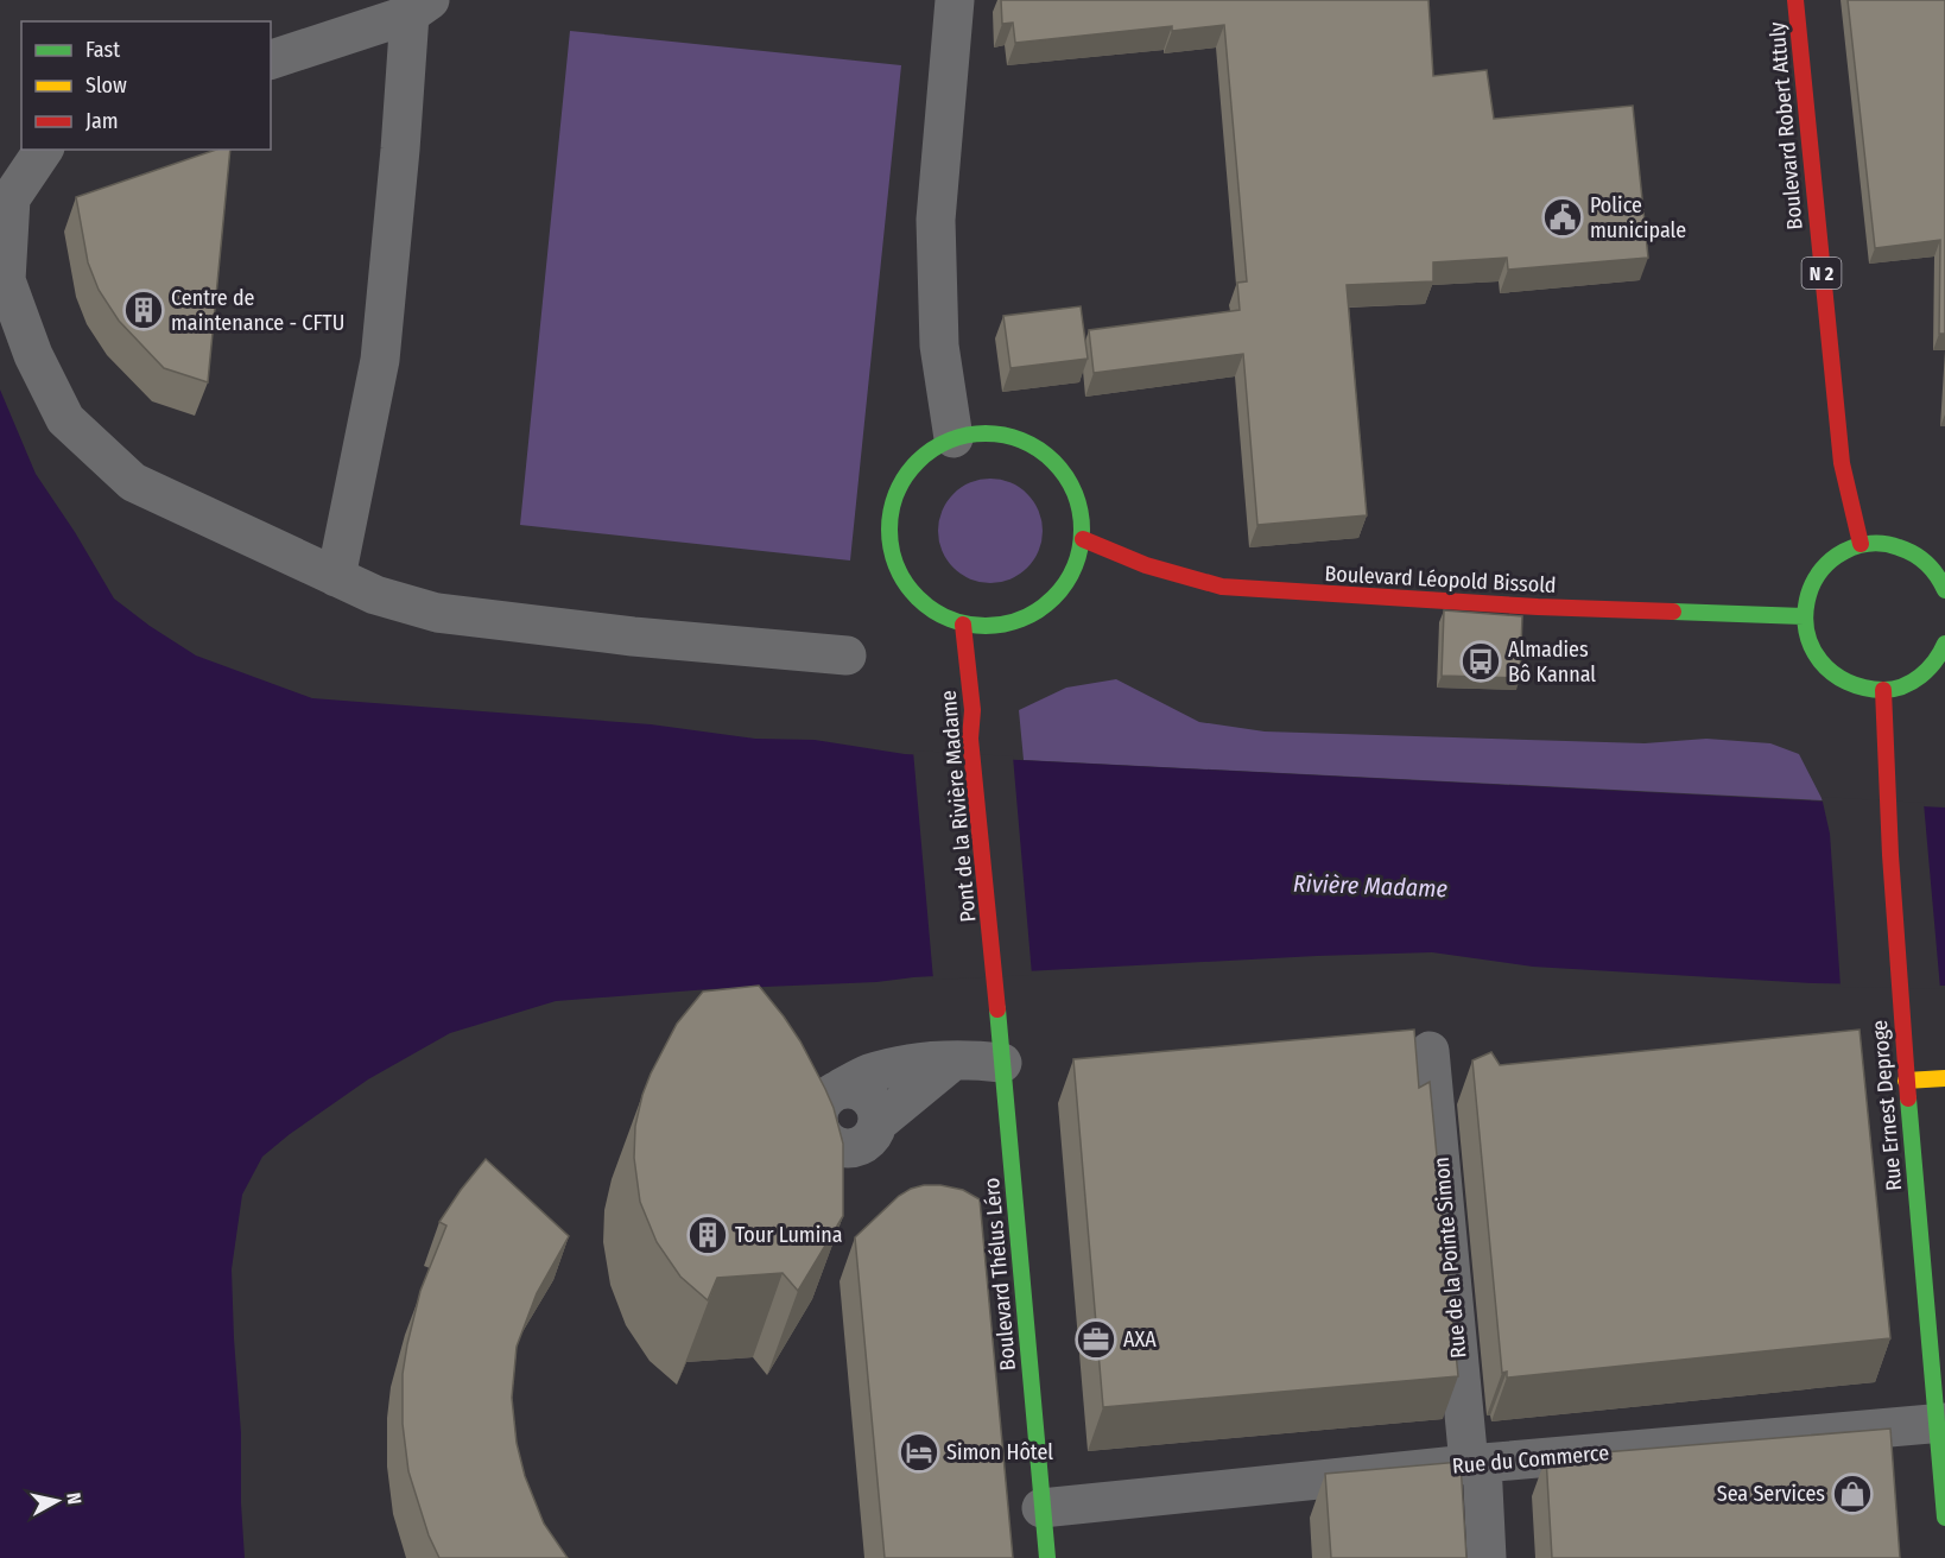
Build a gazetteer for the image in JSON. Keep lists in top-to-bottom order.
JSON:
{
  "streets": {
    "main road": [
      "Boulevard Robert Attuly",
      "N 2",
      "Boulevard Léopold Bissold",
      "Pont de la Rivière Madame",
      "Rue Ernest Deproge",
      "Boulevard Thélus Léro"
    ],
    "street": ["Rue de la Pointe Simon", "Rue du Commerce"]
  },
  "crossings": [
    ["Boulevard Léopold Bissold", "Pont de la Rivière Madame"],
    ["Pont de la Rivière Madame", "Boulevard Thélus Léro"],
    ["Rue Ernest Deproge", "Rue du Commerce"],
    ["Rue de la Pointe Simon", "Rue du Commerce"],
    ["Boulevard Thélus Léro", "Rue du Commerce"]
  ],
  "water": ["Rivière Madame"],
  "places": {
    "public building": ["Police municipale"],
    "building": ["Centre de maintenance - CFTU", "Tour Lumina"],
    "bus stop": ["Almadies Bô Kannal"],
    "office": ["AXA"],
    "hotel": ["Simon Hôtel"],
    "shop": ["Sea Services"]
  },
  "legend": ["Fast", "Slow", "Jam"],
  "north": "right"
}
